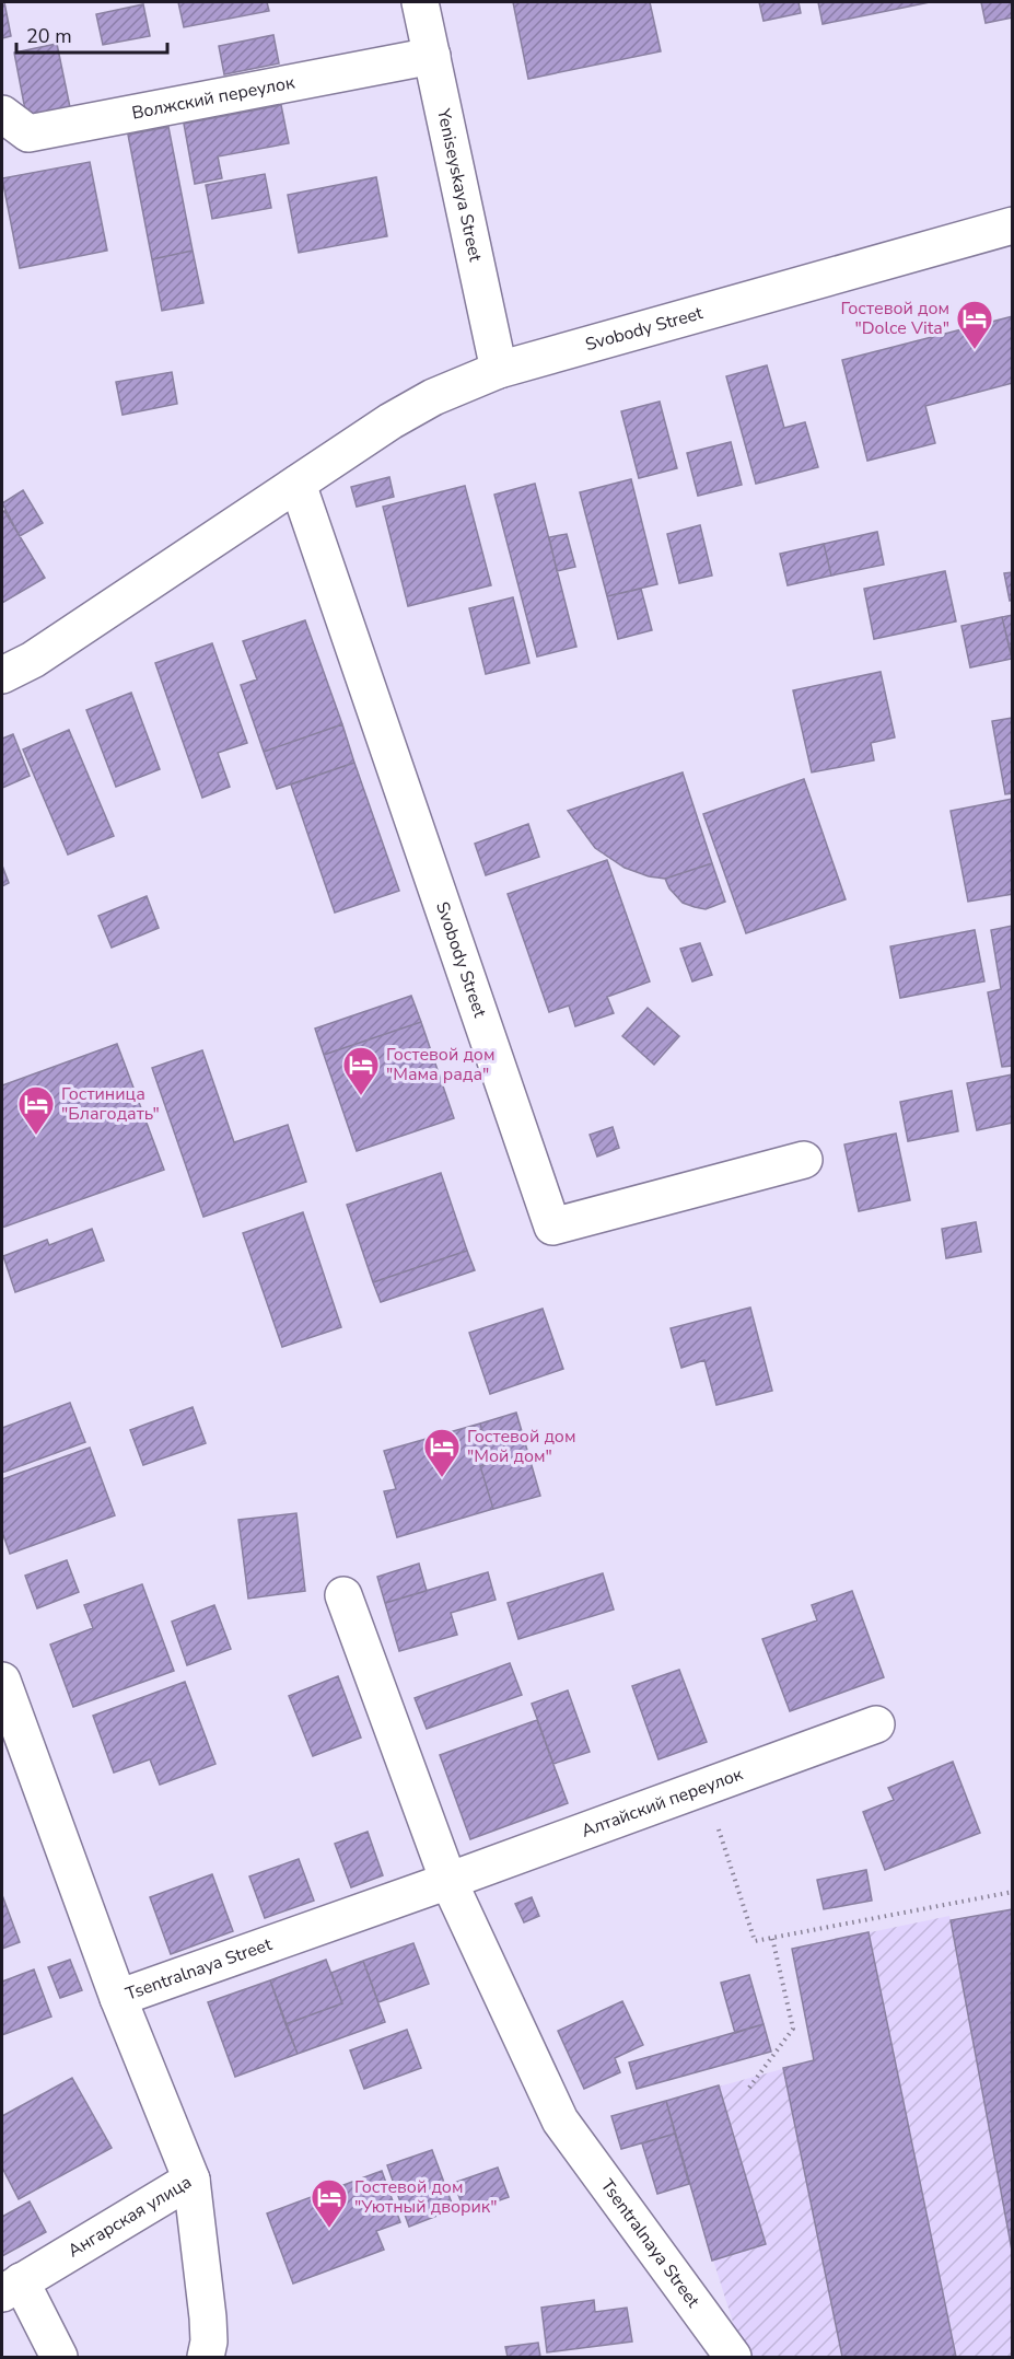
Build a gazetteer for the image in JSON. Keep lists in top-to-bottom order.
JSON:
{
  "streets": {
    "street": [
      "Волжский переулок",
      "Yeniseyskaya Street",
      "Svobody Street",
      "Алтайский переулок",
      "Tsentralnaya Street",
      "Ангарская улица"
    ]
  },
  "crossings": [
    ["Волжский переулок", "Yeniseyskaya Street"],
    ["Yeniseyskaya Street", "Svobody Street"],
    ["Алтайский переулок", "Tsentralnaya Street"],
    ["Tsentralnaya Street", "Ангарская улица"]
  ],
  "places": {
    "hotel": [
      "Гостевой дом \"Dolce Vita\"",
      "Гостевой дом \"Мама рада\"",
      "Гостиница \"Благодать\"",
      "Гостевой дом \"Мой дом\"",
      "Гостевой дом \"Уютный дворик\""
    ]
  },
  "scale_bar": "20 m"
}
